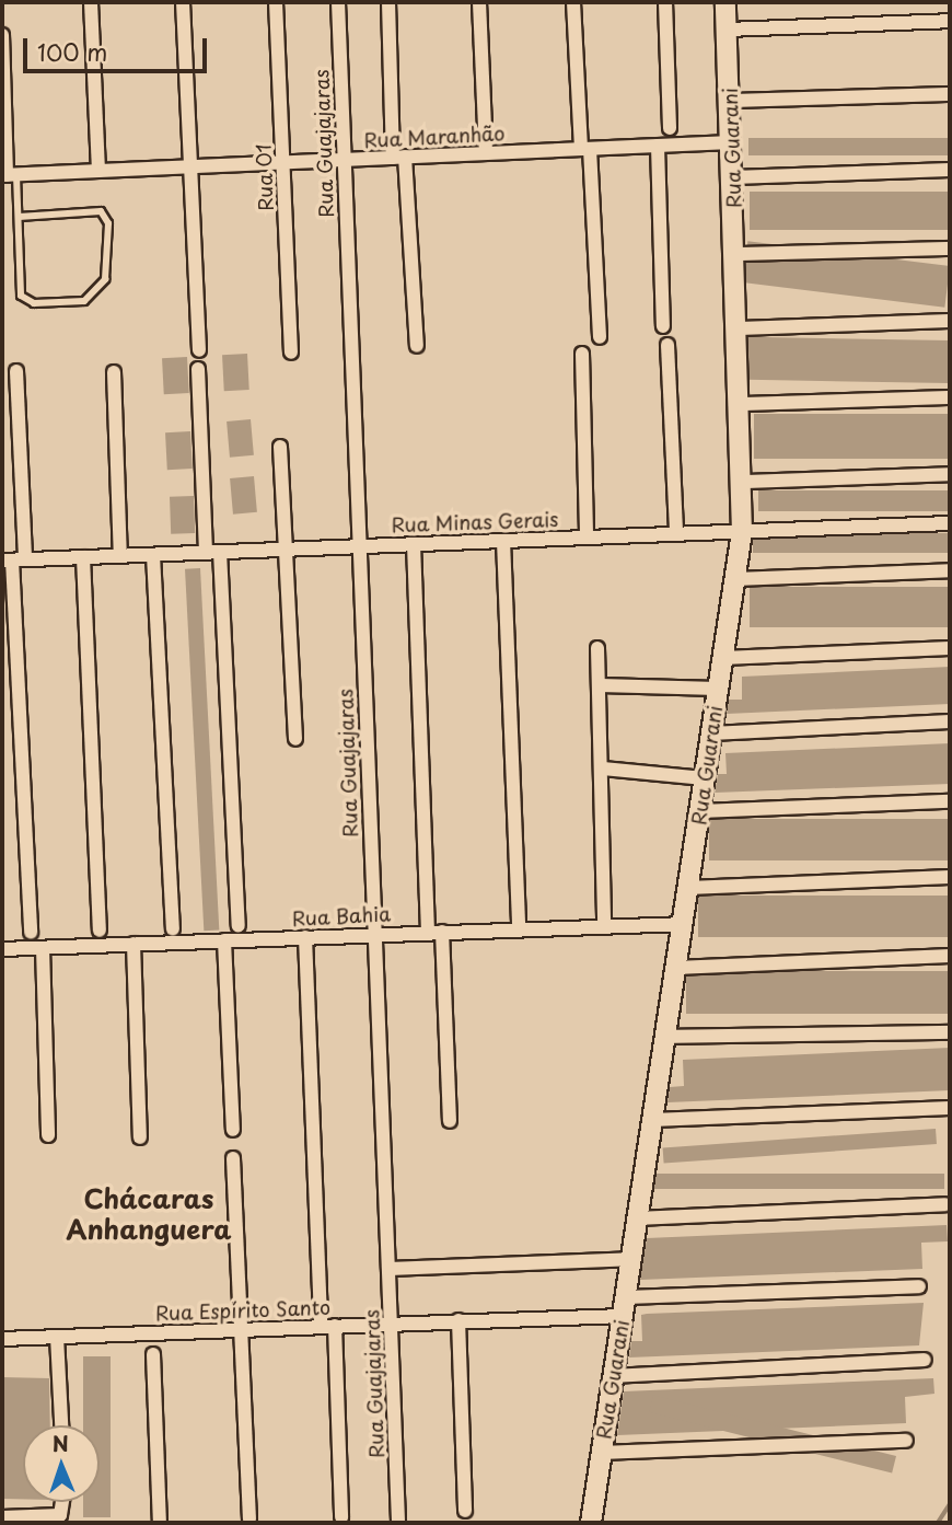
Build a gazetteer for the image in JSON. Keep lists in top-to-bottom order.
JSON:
{
  "streets": {
    "street": [
      "Rua Maranhão",
      "Rua Guajajaras",
      "Rua Guarani",
      "Rua 01",
      "Rua Minas Gerais",
      "Rua Bahia",
      "Rua Espírito Santo"
    ]
  },
  "crossings": [
    ["Rua Maranhão", "Rua Guajajaras"],
    ["Rua Maranhão", "Rua Guarani"],
    ["Rua Maranhão", "Rua 01"],
    ["Rua Guajajaras", "Rua Minas Gerais"],
    ["Rua Guajajaras", "Rua Bahia"],
    ["Rua Guajajaras", "Rua Espírito Santo"],
    ["Rua Guarani", "Rua Minas Gerais"],
    ["Rua Guarani", "Rua Bahia"],
    ["Rua Guarani", "Rua Espírito Santo"]
  ],
  "districts": ["Chácaras Anhanguera"],
  "scale_bar": "100 m",
  "north": "top"
}
